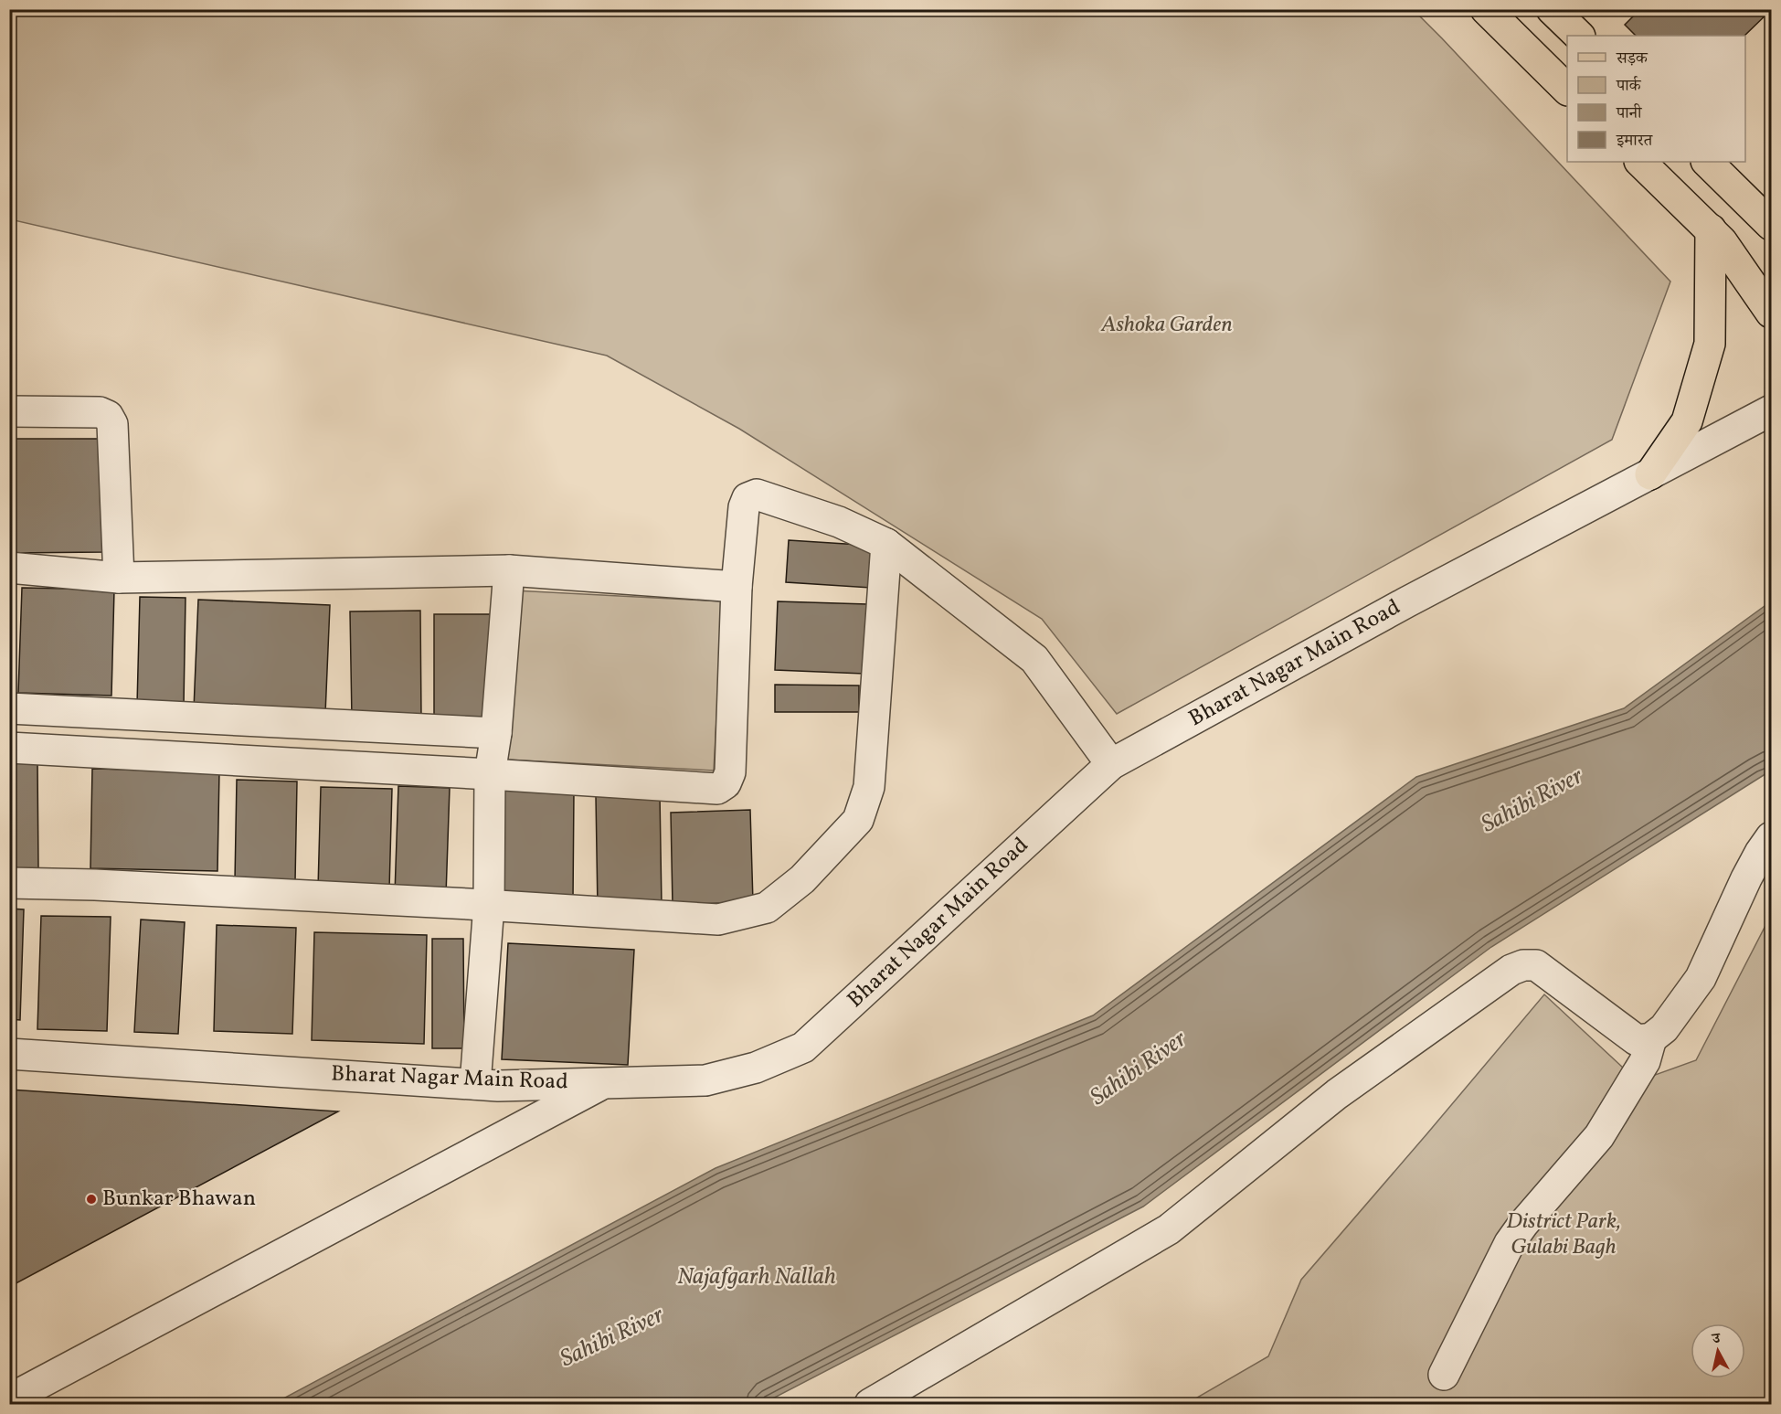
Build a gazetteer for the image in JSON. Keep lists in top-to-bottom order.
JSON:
{
  "streets": {
    "street": ["Bharat Nagar Main Road"]
  },
  "water": ["Sahibi River", "Najafgarh Nallah"],
  "parks": ["Ashoka Garden", "District Park, Gulabi Bagh"],
  "places": ["Bunkar Bhawan"],
  "legend": [
    "सड़क",
    "पार्क",
    "पानी",
    "इमारत"
  ],
  "north": "top"
}
